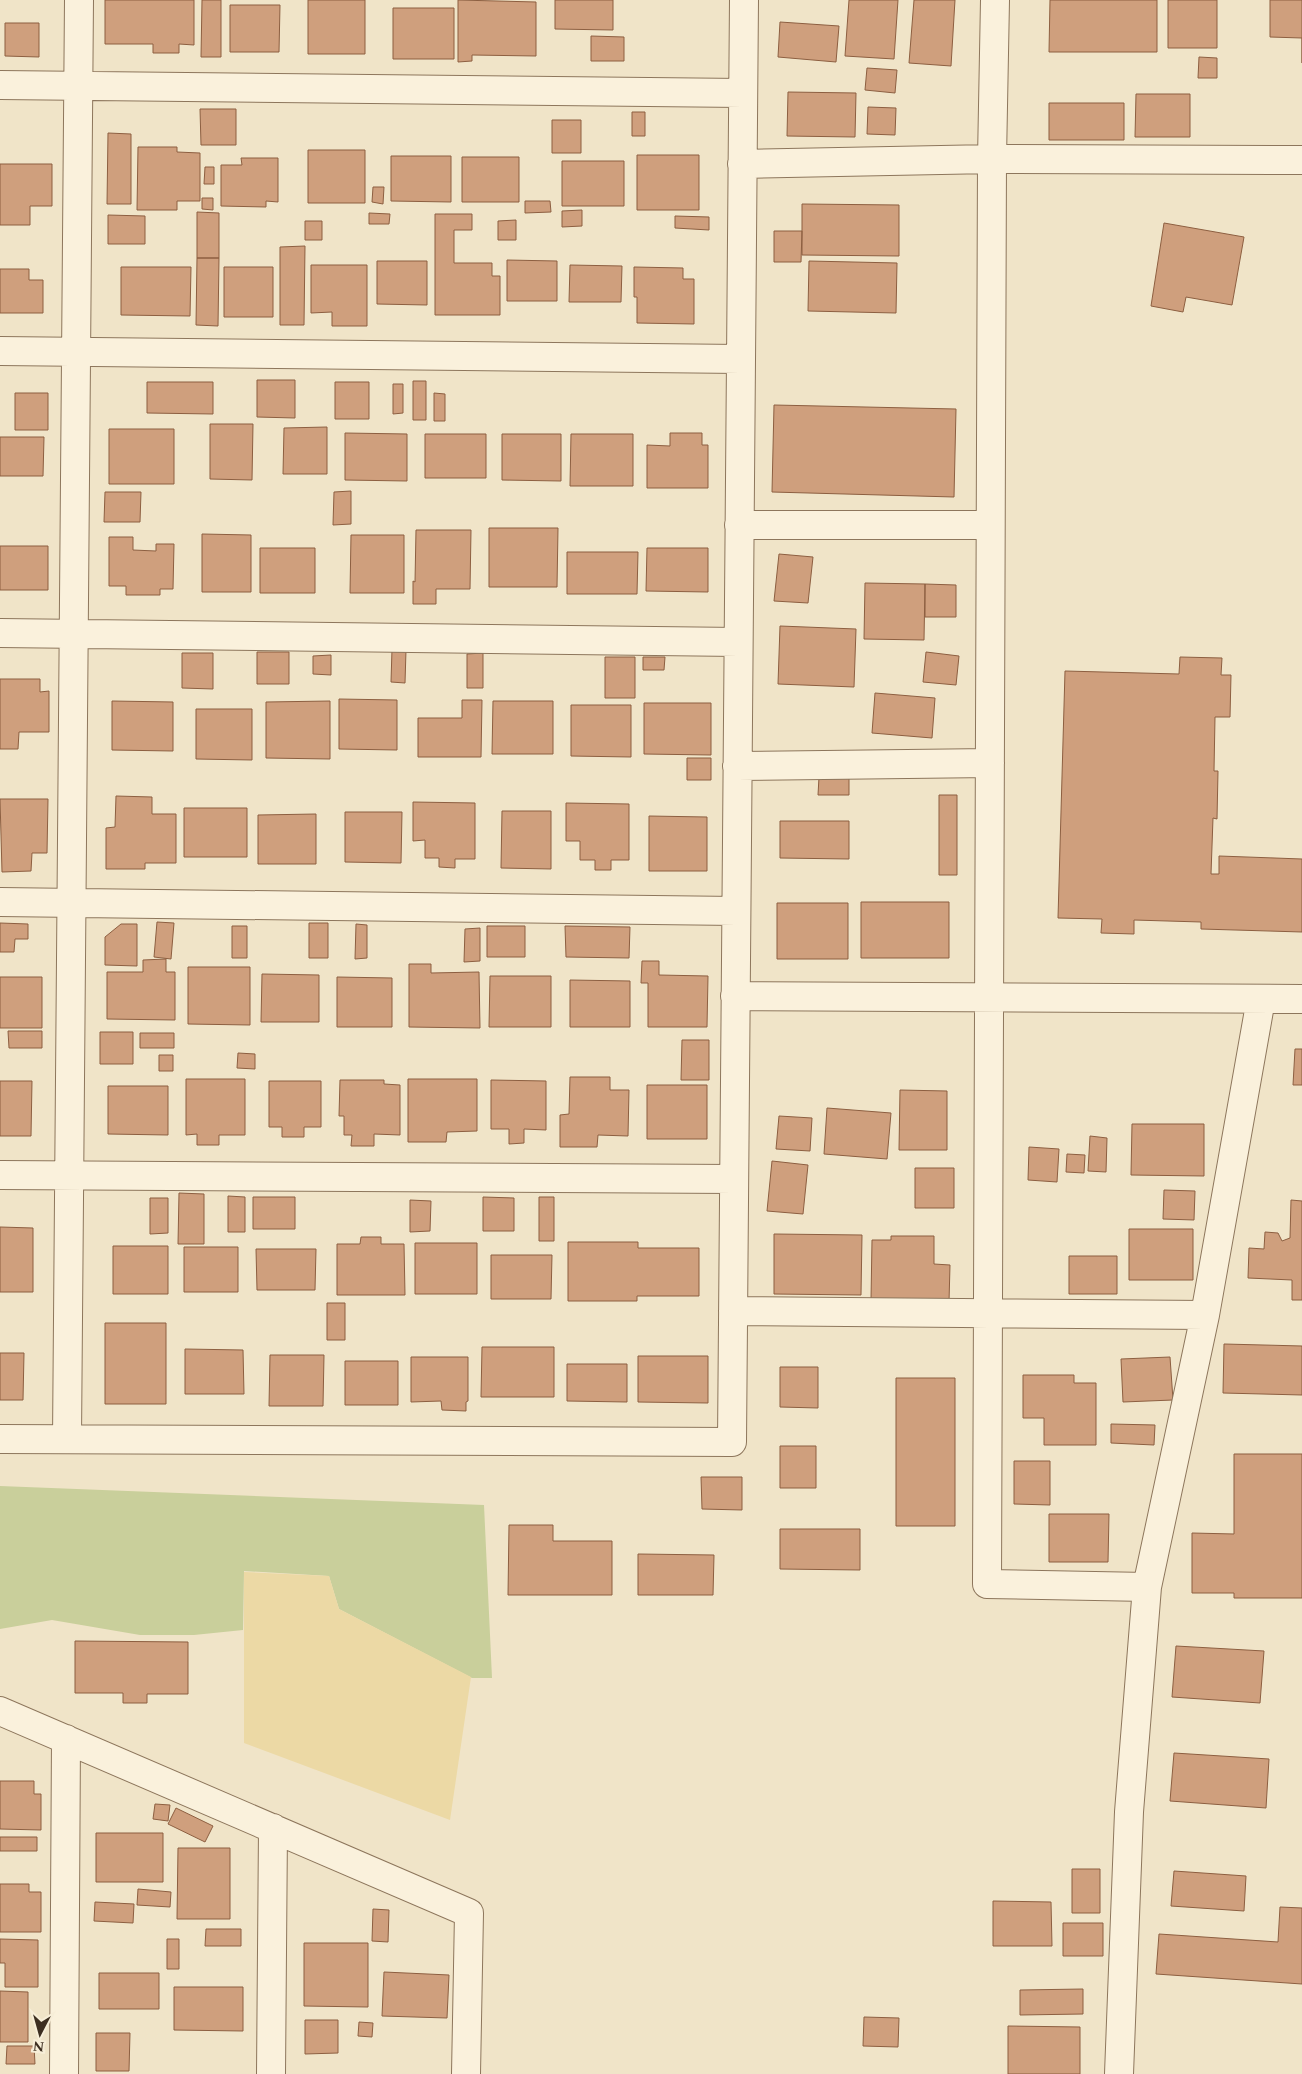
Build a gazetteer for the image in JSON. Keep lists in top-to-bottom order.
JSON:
{
  "north": "bottom"
}
